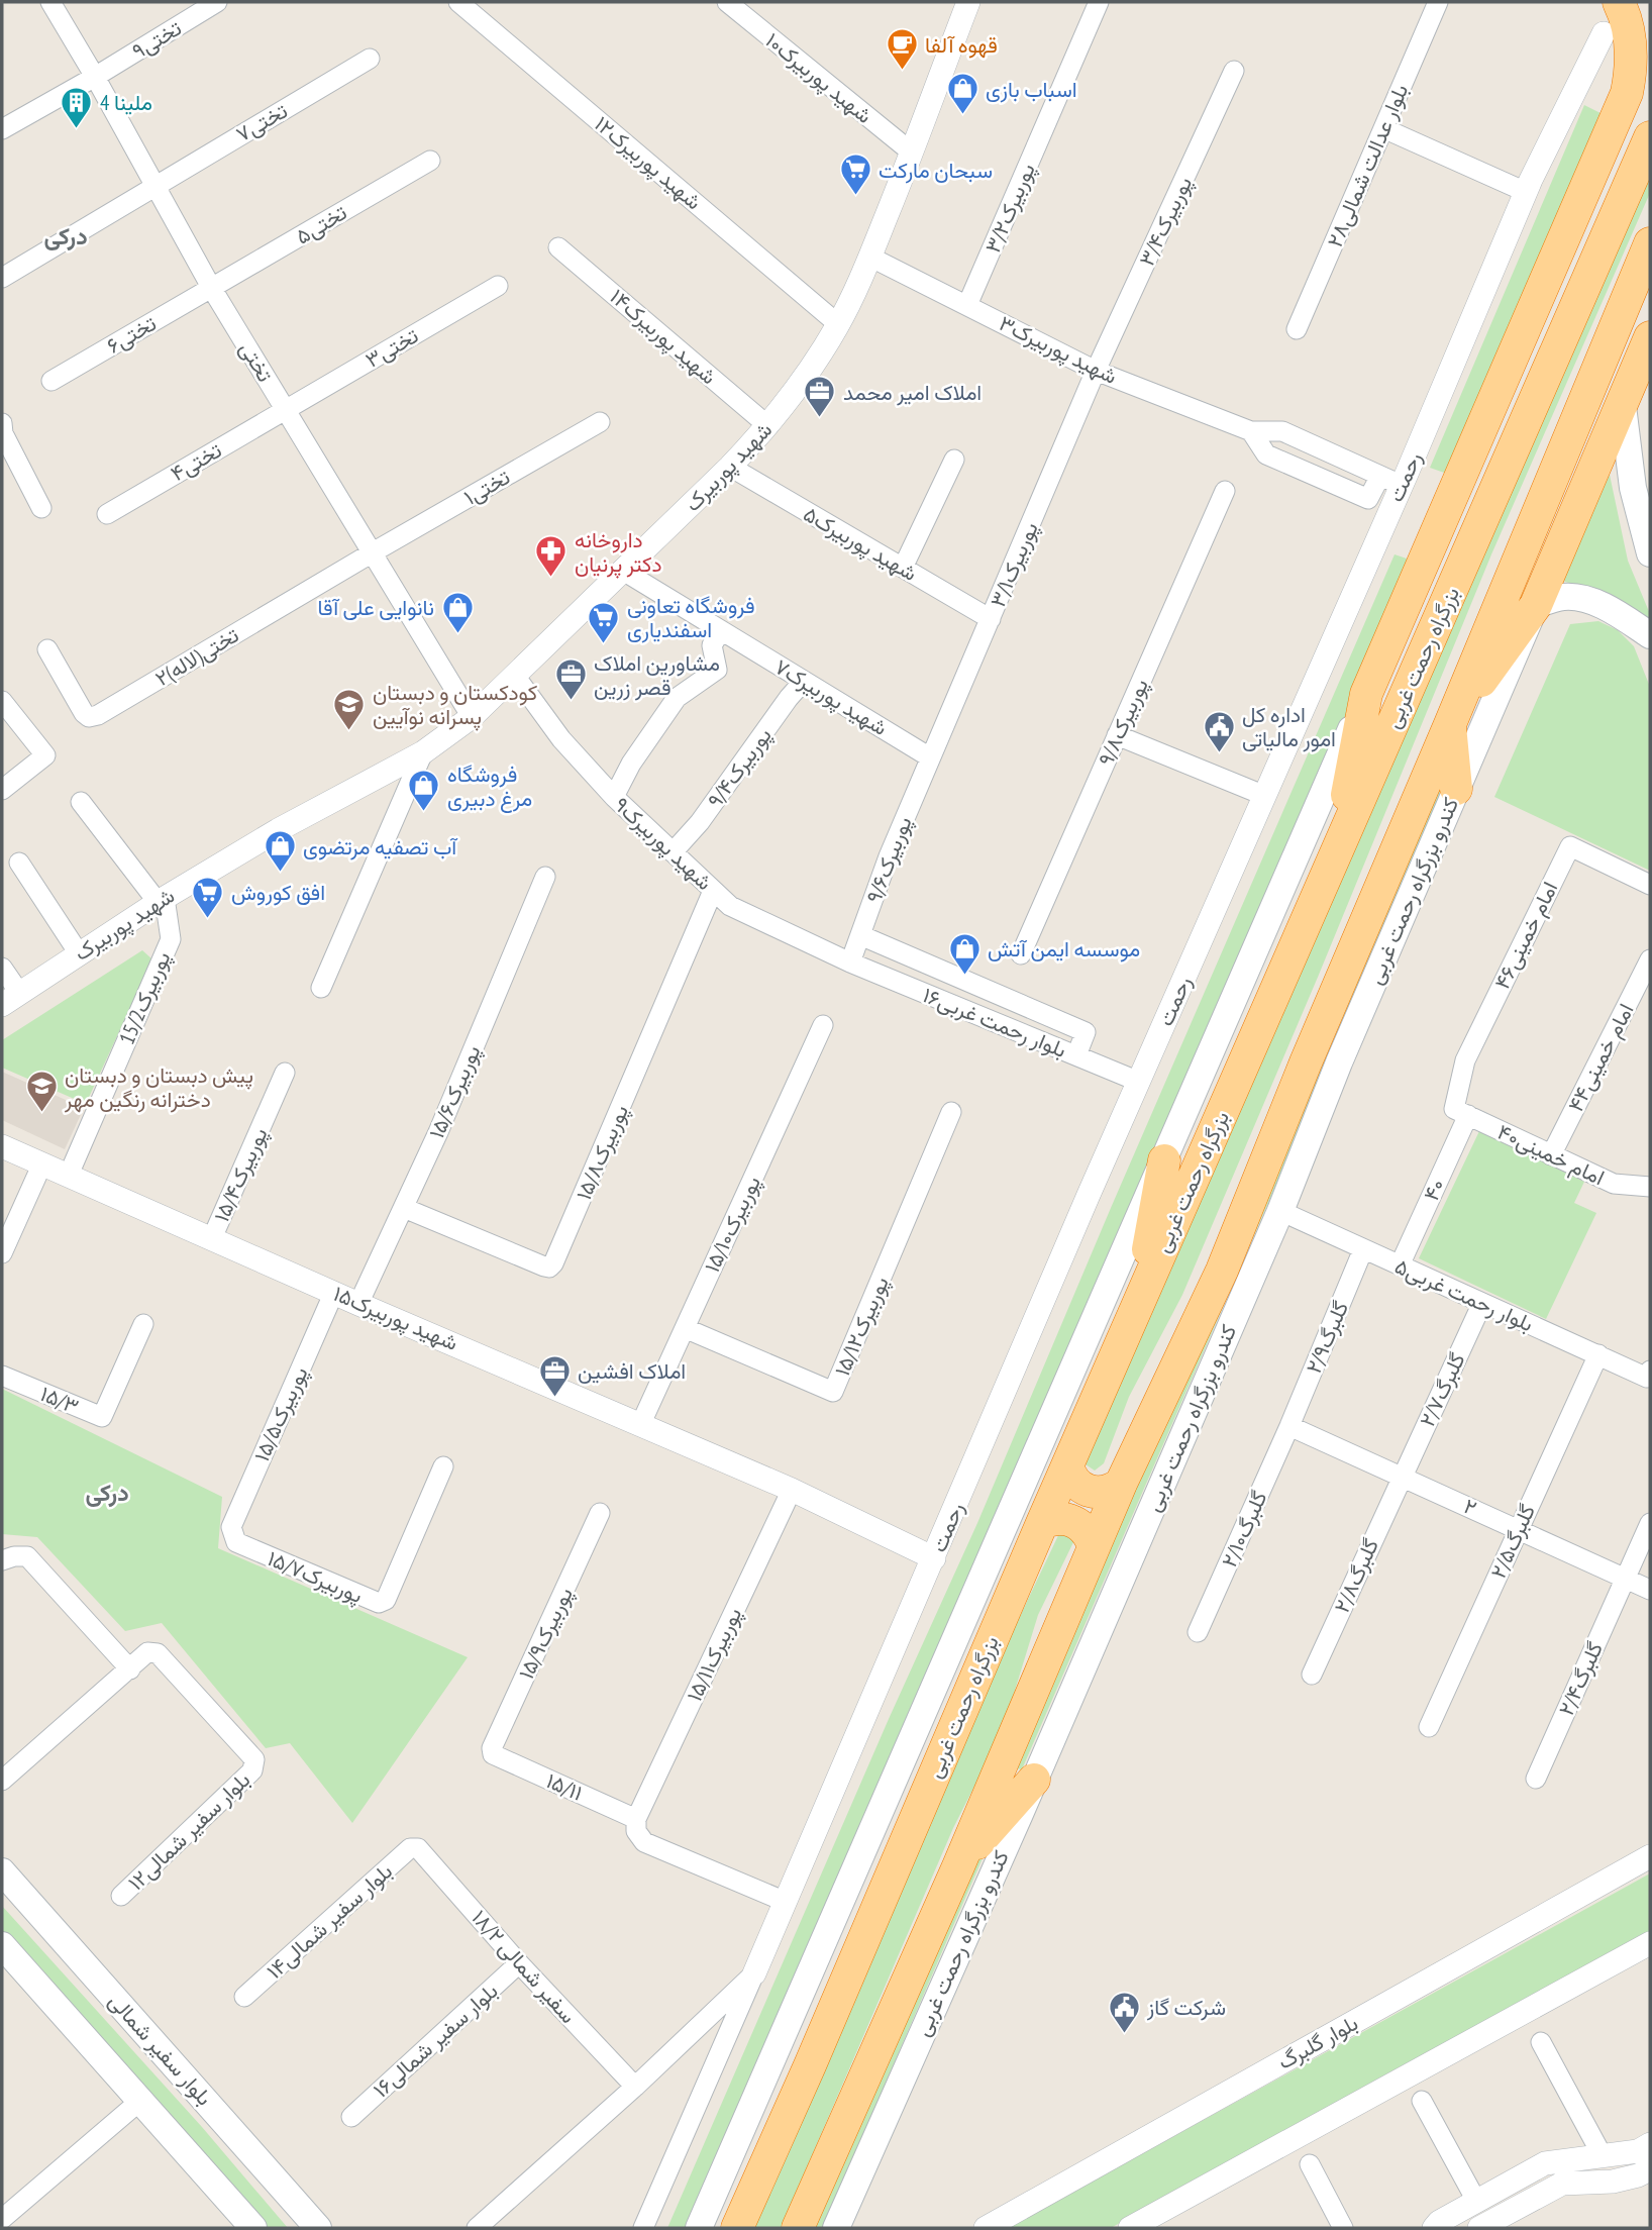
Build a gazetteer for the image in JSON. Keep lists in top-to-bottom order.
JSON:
{
  "streets": {
    "highway": ["بزرگراه رحمت غربی"],
    "main road": ["کندرو بزرگراه رحمت غربی", "بلوار سفیر شمالی"],
    "street": [
      "تختی۹",
      "شهید پوربیرک۱۰",
      "تختی۷",
      "شهید پوربیرک۱۲",
      "بلوار عدالت شمالی۲۸",
      "پوربیرک۳/۲",
      "پوربیرک۳/۴",
      "تختی۵",
      "تختی۶",
      "شهید پوربیرک۱۴",
      "تختی۳",
      "شهید پوربیرک۳",
      "تختی",
      "تختی۴",
      "شهید پوربیرک",
      "رحمت",
      "تختی۱",
      "شهید پوربیرک۵",
      "پوربیرک۳/۱",
      "۲تختی(لاله)",
      "شهید پوربیرک۷",
      "پوربیرک۹/۸",
      "پوربیرک۹/۴",
      "شهید پوربیرک۹",
      "پوربیرک۹/۶",
      "امام خمینی۴۶",
      "پوربیرک15/2",
      "بلوار رحمت غربی۱۶",
      "۴۴امام خمینی",
      "پوربیرک۱۵/۶",
      "پوربیرک۱۵/۸",
      "امام خمینی۴۰",
      "پوربیرک۱۵/۴",
      "۴۰",
      "پوربیرک۱۵/۱۰",
      "بلوار رحمت غربی۵",
      "شهید پوربیرک۱۵",
      "پوربیرک۱۵/۱۲",
      "گلبرگ۲/۹",
      "گلبرگ۲/۷",
      "۱۵/۳",
      "پوربیرک۱۵/۵",
      "۲",
      "گلبرگ۲/۱۰",
      "گلبرگ۲/۵",
      "گلبرگ۲/۸",
      "پوربیرک۱۵/۷",
      "پوربیرک۱۵/۹",
      "پوربیرک۱۵/۱۱",
      "گلبرگ۲/۴",
      "۱۵/۱۱",
      "بلوار سفیر شمالی۱۲",
      "بلوار سفیر شمالی۱۴",
      "سفیر شمالی ۱۸/۲",
      "بلوار سفیر شمالی۱۶",
      "بلوار گلبرگ"
    ]
  },
  "crossings": [
    ["تختی۹", "تختی"],
    ["شهید پوربیرک۱۰", "شهید پوربیرک"],
    ["تختی۷", "تختی"],
    ["شهید پوربیرک۱۲", "شهید پوربیرک"],
    ["پوربیرک۳/۲", "شهید پوربیرک۳"],
    ["پوربیرک۳/۴", "شهید پوربیرک۳"],
    ["پوربیرک۳/۴", "پوربیرک۳/۱"],
    ["تختی۵", "تختی۶"],
    ["تختی۵", "تختی"],
    ["تختی۶", "تختی"],
    ["شهید پوربیرک۱۴", "شهید پوربیرک"],
    ["تختی۳", "تختی"],
    ["تختی۳", "تختی۴"],
    ["شهید پوربیرک۳", "شهید پوربیرک"],
    ["شهید پوربیرک۳", "پوربیرک۳/۱"],
    ["تختی", "تختی۴"],
    ["تختی", "شهید پوربیرک"],
    ["تختی", "تختی۱"],
    ["تختی", "۲تختی(لاله)"],
    ["شهید پوربیرک", "شهید پوربیرک۵"],
    ["شهید پوربیرک", "شهید پوربیرک۷"],
    ["شهید پوربیرک", "شهید پوربیرک۹"],
    ["شهید پوربیرک", "پوربیرک15/2"],
    ["رحمت", "بلوار رحمت غربی۱۶"],
    ["رحمت", "شهید پوربیرک۱۵"],
    ["تختی۱", "۲تختی(لاله)"],
    ["شهید پوربیرک۵", "پوربیرک۳/۱"],
    ["پوربیرک۳/۱", "شهید پوربیرک۷"],
    ["پوربیرک۳/۱", "پوربیرک۹/۶"],
    ["شهید پوربیرک۷", "پوربیرک۹/۴"],
    ["شهید پوربیرک۷", "پوربیرک۹/۶"],
    ["پوربیرک۹/۴", "شهید پوربیرک۹"],
    ["شهید پوربیرک۹", "پوربیرک۹/۶"],
    ["شهید پوربیرک۹", "بلوار رحمت غربی۱۶"],
    ["شهید پوربیرک۹", "پوربیرک۱۵/۸"],
    ["پوربیرک۹/۶", "بلوار رحمت غربی۱۶"],
    ["کندرو بزرگراه رحمت غربی", "بلوار رحمت غربی۵"],
    ["امام خمینی۴۶", "امام خمینی۴۰"],
    ["امام خمینی۴۶", "۴۰"],
    ["پوربیرک15/2", "شهید پوربیرک۱۵"],
    ["۴۴امام خمینی", "امام خمینی۴۰"],
    ["پوربیرک۱۵/۶", "پوربیرک۱۵/۸"],
    ["پوربیرک۱۵/۶", "شهید پوربیرک۱۵"],
    ["امام خمینی۴۰", "۴۰"],
    ["پوربیرک۱۵/۴", "شهید پوربیرک۱۵"],
    ["۴۰", "بلوار رحمت غربی۵"],
    ["پوربیرک۱۵/۱۰", "شهید پوربیرک۱۵"],
    ["پوربیرک۱۵/۱۰", "پوربیرک۱۵/۱۲"],
    ["بلوار رحمت غربی۵", "گلبرگ۲/۹"],
    ["بلوار رحمت غربی۵", "گلبرگ۲/۷"],
    ["بلوار رحمت غربی۵", "گلبرگ۲/۵"],
    ["شهید پوربیرک۱۵", "پوربیرک۱۵/۵"],
    ["شهید پوربیرک۱۵", "پوربیرک۱۵/۱۱"],
    ["گلبرگ۲/۹", "۲"],
    ["گلبرگ۲/۹", "گلبرگ۲/۱۰"],
    ["گلبرگ۲/۷", "۲"],
    ["گلبرگ۲/۷", "گلبرگ۲/۸"],
    ["پوربیرک۱۵/۵", "پوربیرک۱۵/۷"],
    ["۲", "گلبرگ۲/۱۰"],
    ["۲", "گلبرگ۲/۵"],
    ["۲", "گلبرگ۲/۸"],
    ["۲", "گلبرگ۲/۴"],
    ["پوربیرک۱۵/۹", "۱۵/۱۱"],
    ["پوربیرک۱۵/۱۱", "۱۵/۱۱"],
    ["بلوار سفیر شمالی۱۴", "سفیر شمالی ۱۸/۲"],
    ["سفیر شمالی ۱۸/۲", "بلوار سفیر شمالی۱۶"]
  ],
  "districts": ["درکی", "درکی"],
  "places": {
    "cafe": ["قهوه آلفا"],
    "shop": [
      "اسباب بازی",
      "نانوایی علی آقا",
      "فروشگاه مرغ دبیری",
      "آب تصفیه مرتضوی",
      "موسسه ایمن آتش"
    ],
    "building": ["ملینا 4"],
    "supermarket": ["سبحان مارکت", "فروشگاه تعاونی اسفندیاری", "افق کوروش"],
    "office": ["املاک امیر محمد", "مشاورین املاک قصر زرین", "املاک افشین"],
    "pharmacy": ["داروخانه دکتر پرنیان"],
    "school or university": ["کودکستان و دبستان پسرانه نوآیین", "پیش دبستان و دبستان دخترانه رنگین مهر"],
    "public building": ["اداره کل امور مالیاتی", "شرکت گاز"]
  }
}
